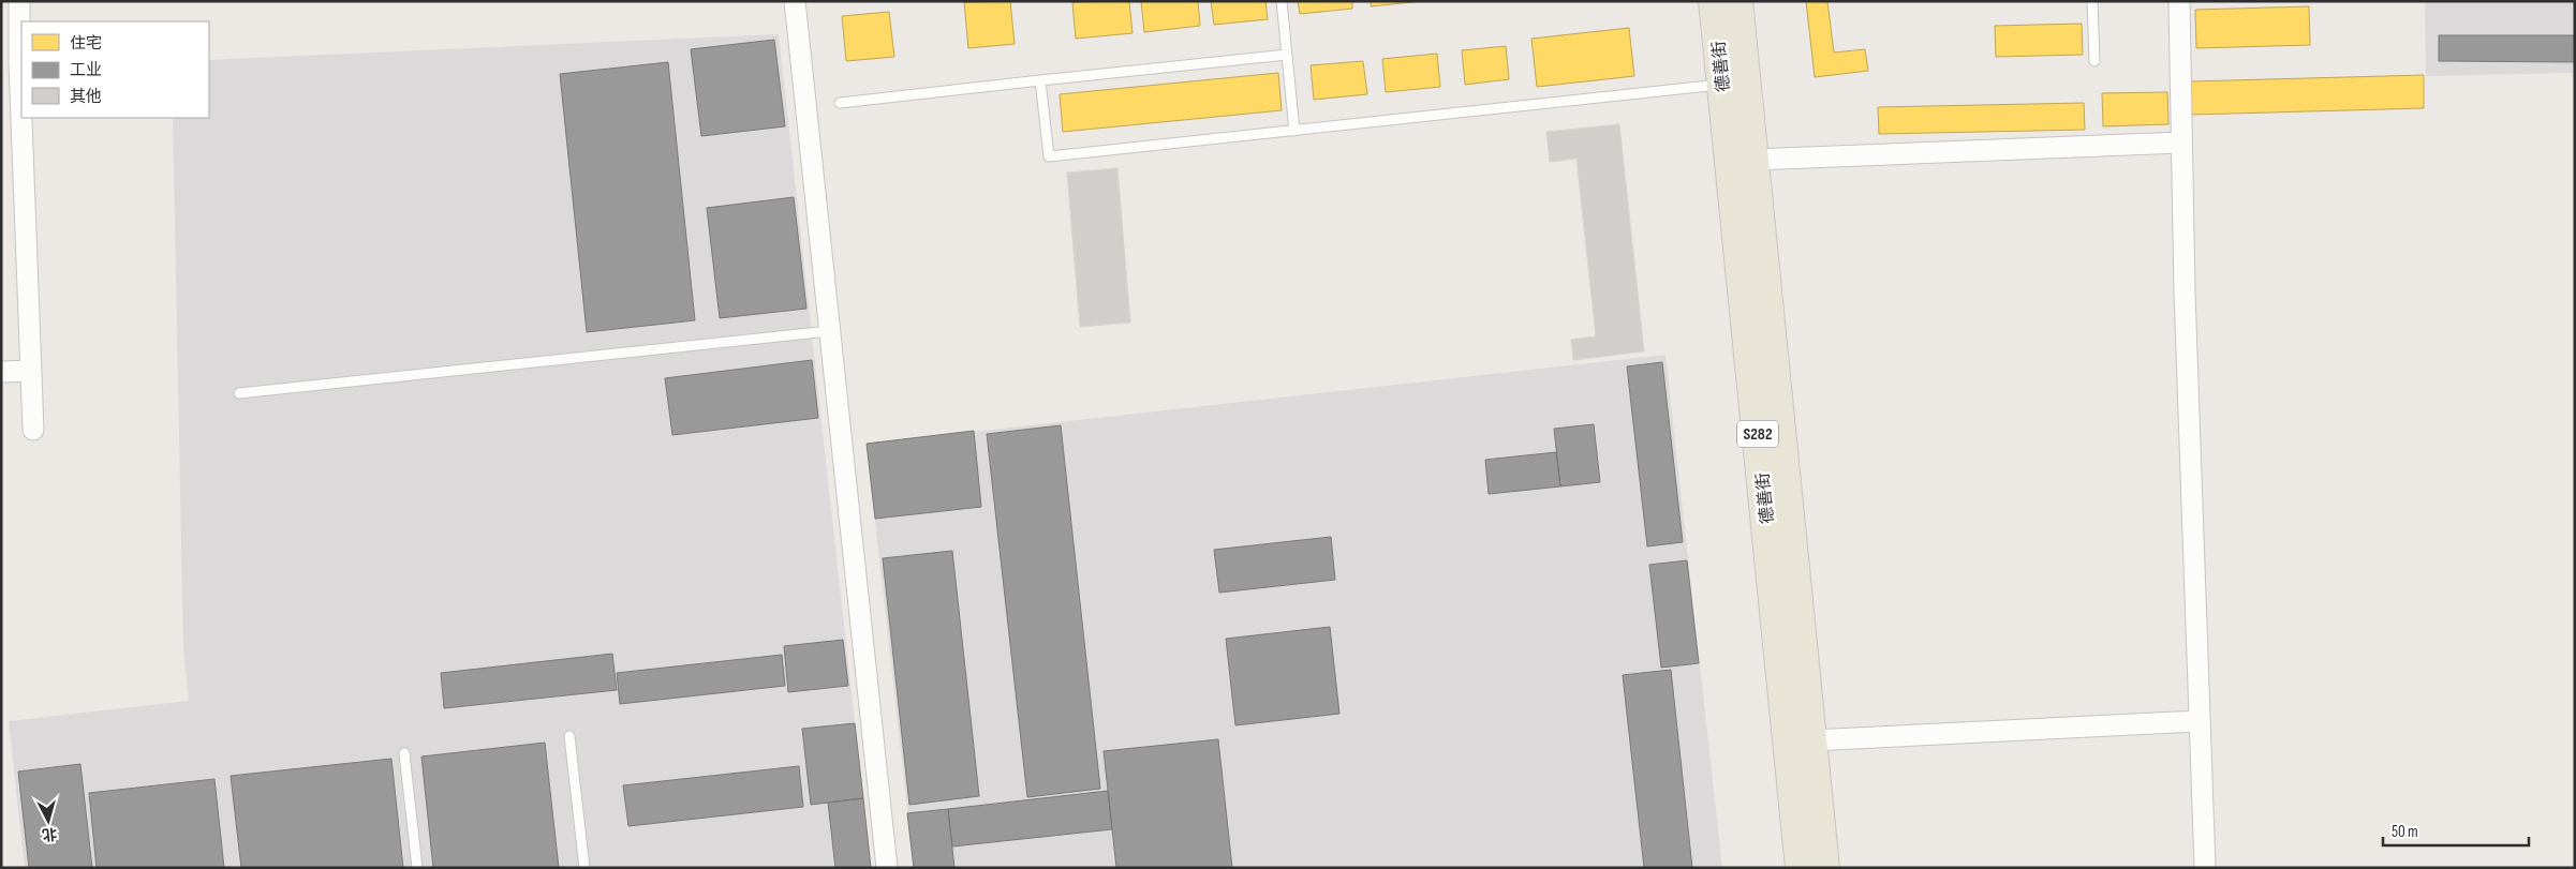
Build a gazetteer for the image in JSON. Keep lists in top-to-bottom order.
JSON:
{
  "streets": {
    "main road": ["德善街", "S282"]
  },
  "legend": ["住宅", "工业", "其他"],
  "scale_bar": "50 m",
  "north": "bottom"
}
